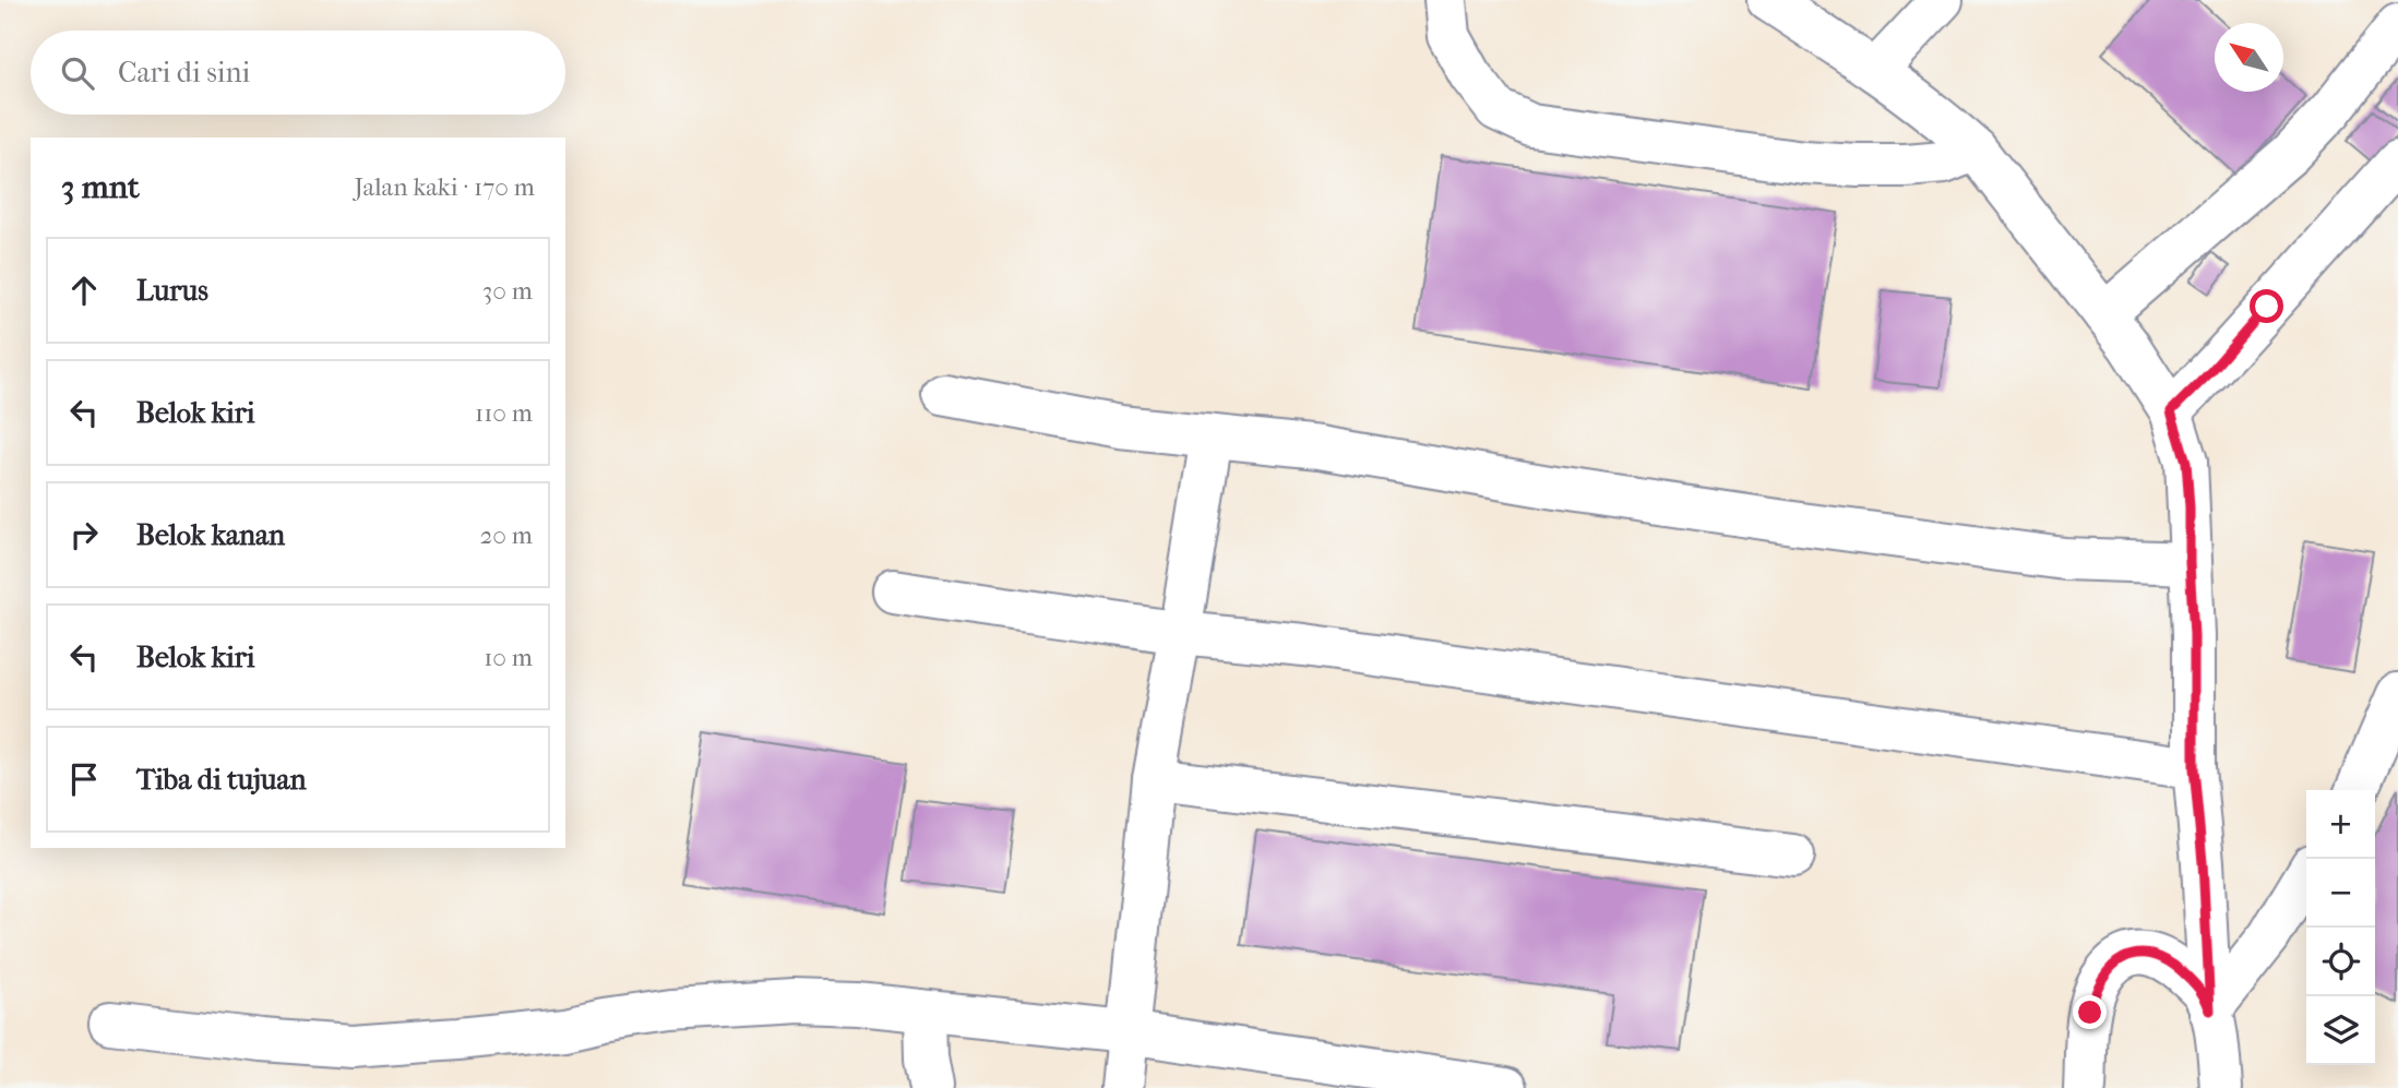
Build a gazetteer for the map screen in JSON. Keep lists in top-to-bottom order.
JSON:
{
  "north": "top left",
  "page": {
    "search": "Cari di sini",
    "heading": ["3 mnt", "Jalan kaki · 170 m"],
    "list": [
      ["Lurus", "30 m"],
      ["Belok kiri", "110 m"],
      ["Belok kanan", "20 m"],
      ["Belok kiri", "10 m"],
      "Tiba di tujuan"
    ],
    "map_buttons": ["+", "−"]
  }
}
